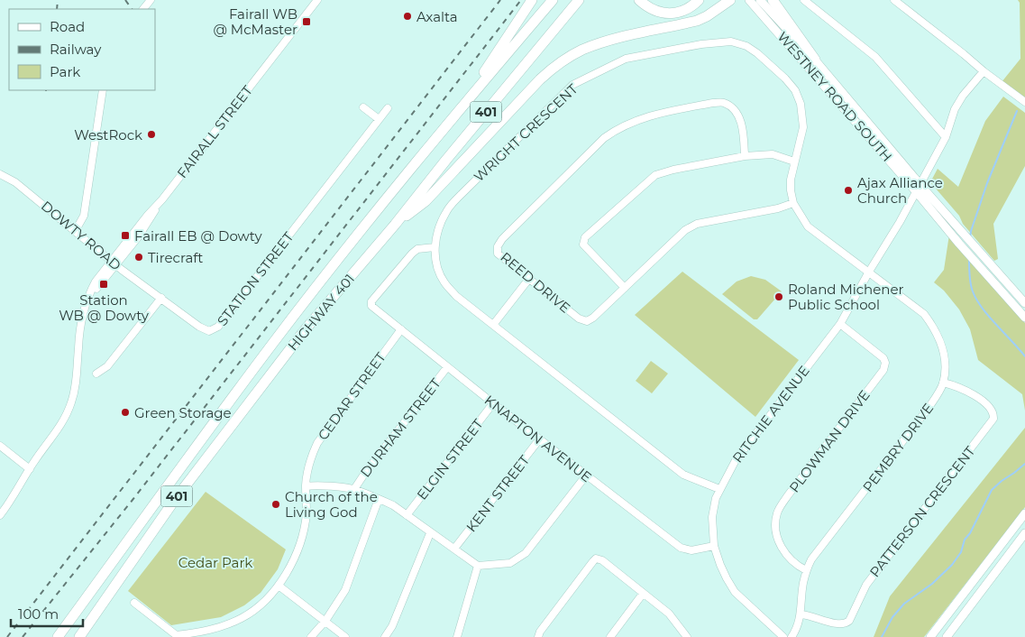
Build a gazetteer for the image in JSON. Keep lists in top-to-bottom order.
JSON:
{
  "streets": {
    "highway": ["401", "HIGHWAY 401"],
    "main road": ["WESTNEY ROAD SOUTH"],
    "street": [
      "FAIRALL STREET",
      "WRIGHT CRESCENT",
      "DOWTY ROAD",
      "STATION STREET",
      "REED DRIVE",
      "CEDAR STREET",
      "RITCHIE AVENUE",
      "DURHAM STREET",
      "KNAPTON AVENUE",
      "PLOWMAN DRIVE",
      "PEMBRY DRIVE",
      "ELGIN STREET",
      "KENT STREET",
      "PATTERSON CRESCENT"
    ]
  },
  "crossings": [
    ["WESTNEY ROAD SOUTH", "RITCHIE AVENUE"],
    ["FAIRALL STREET", "DOWTY ROAD"],
    ["WRIGHT CRESCENT", "REED DRIVE"],
    ["WRIGHT CRESCENT", "RITCHIE AVENUE"],
    ["WRIGHT CRESCENT", "KNAPTON AVENUE"],
    ["WRIGHT CRESCENT", "PEMBRY DRIVE"],
    ["DOWTY ROAD", "STATION STREET"],
    ["CEDAR STREET", "KNAPTON AVENUE"],
    ["RITCHIE AVENUE", "KNAPTON AVENUE"],
    ["RITCHIE AVENUE", "PLOWMAN DRIVE"],
    ["RITCHIE AVENUE", "PEMBRY DRIVE"],
    ["DURHAM STREET", "KNAPTON AVENUE"],
    ["KNAPTON AVENUE", "ELGIN STREET"],
    ["KNAPTON AVENUE", "KENT STREET"],
    ["PLOWMAN DRIVE", "PEMBRY DRIVE"],
    ["PEMBRY DRIVE", "PATTERSON CRESCENT"]
  ],
  "parks": ["Cedar Park"],
  "places": {
    "other": [
      "Axalta",
      "WestRock",
      "Ajax Alliance Church",
      "Tirecraft",
      "Roland Michener Public School",
      "Green Storage",
      "Church of the Living God"
    ],
    "transit": ["Fairall WB @ McMaster", "Fairall EB @ Dowty", "Station WB @ Dowty"]
  },
  "legend": ["Road", "Railway", "Park"],
  "scale_bar": "100 m"
}
